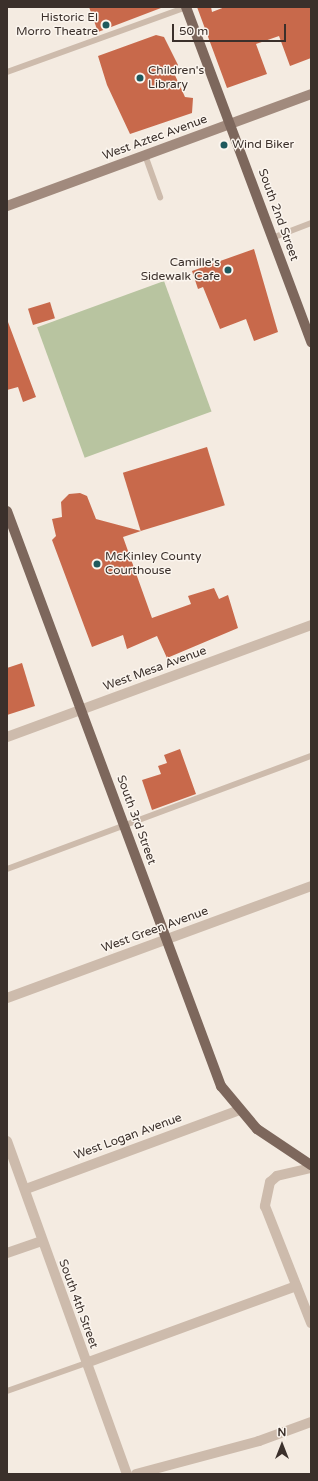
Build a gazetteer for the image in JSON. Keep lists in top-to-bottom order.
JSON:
{
  "streets": {
    "main road": ["West Aztec Avenue", "South 2nd Street", "South 3rd Street"],
    "street": [
      "West Mesa Avenue",
      "West Green Avenue",
      "West Logan Avenue",
      "South 4th Street"
    ]
  },
  "crossings": [
    ["West Aztec Avenue", "South 2nd Street"],
    ["West Mesa Avenue", "South 3rd Street"],
    ["South 3rd Street", "West Green Avenue"],
    ["South 3rd Street", "West Logan Avenue"],
    ["West Logan Avenue", "South 4th Street"]
  ],
  "places": [
    "Historic El Morro Theatre",
    "Children's Library",
    "Wind Biker",
    "Camille's Sidewalk Cafe",
    "McKinley County Courthouse"
  ],
  "scale_bar": "50 m",
  "north": "top"
}
